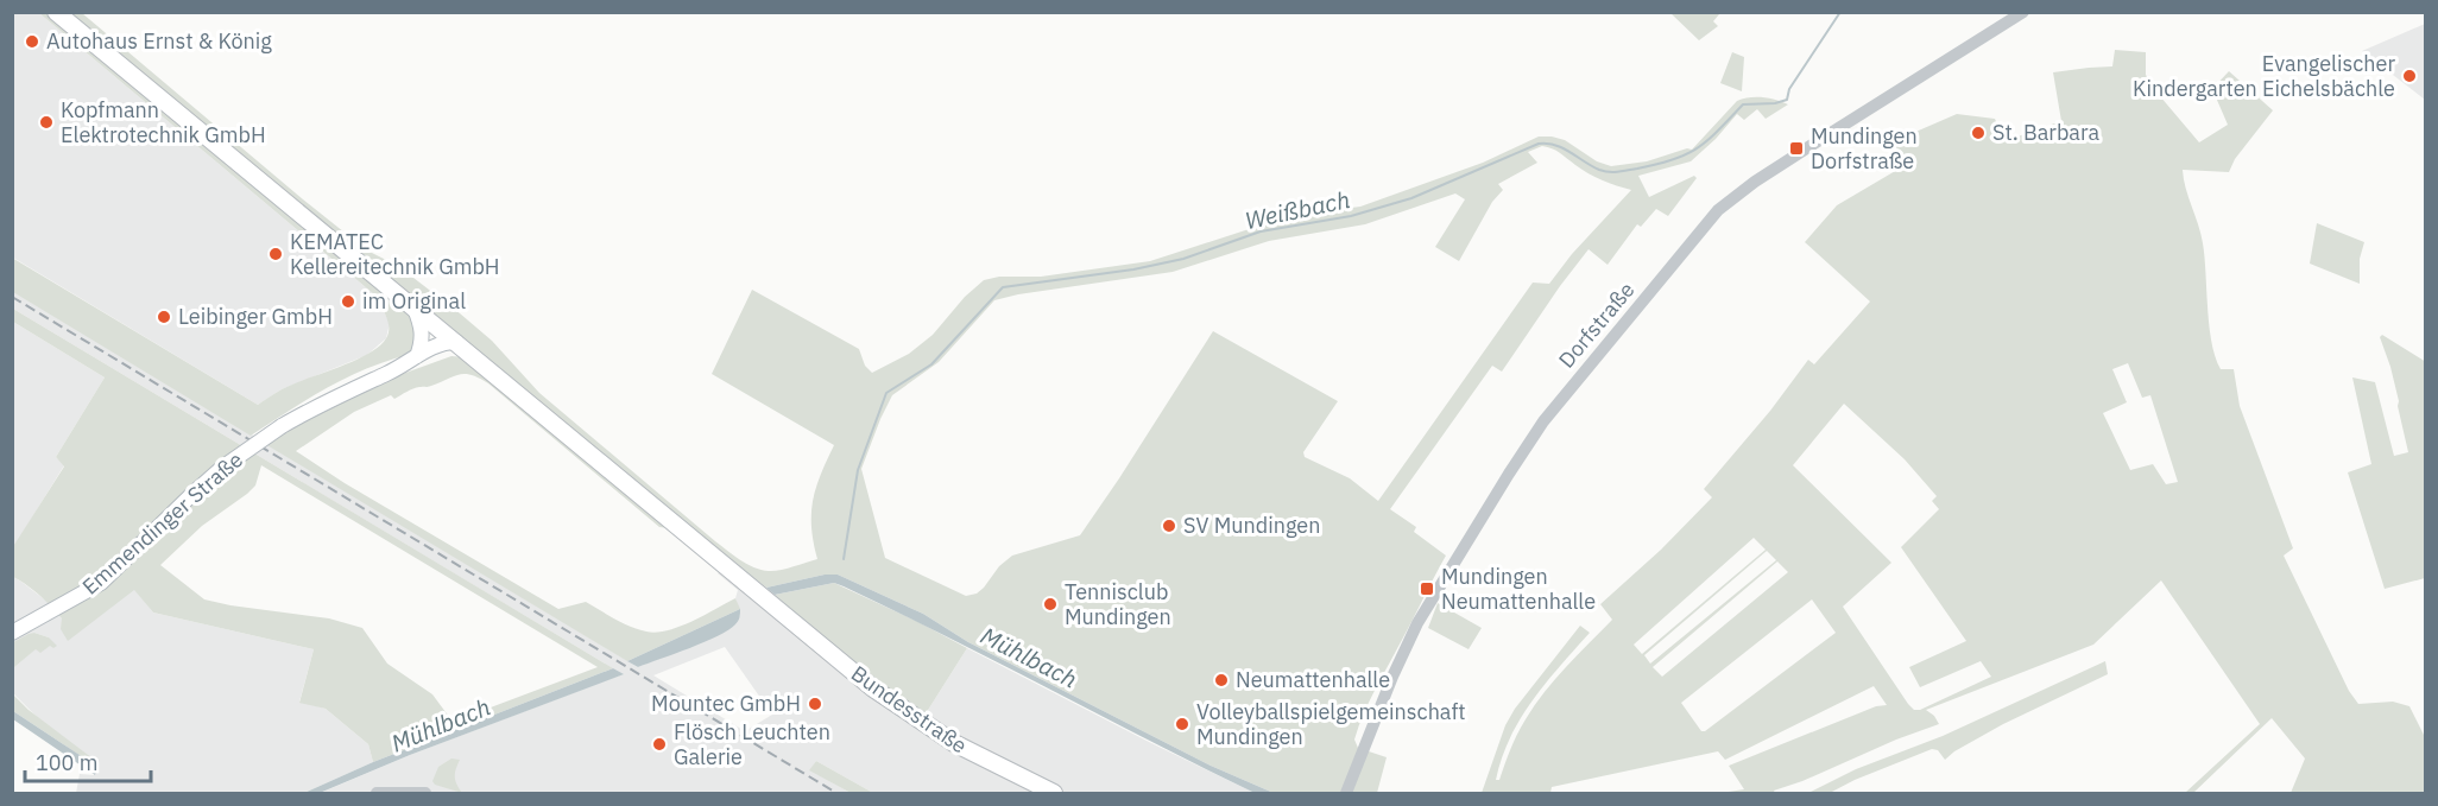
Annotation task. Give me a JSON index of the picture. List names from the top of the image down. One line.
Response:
{"streets":{"main road":["Emmendinger Straße","Bundesstraße"],"street":["Dorfstraße"]},"water":["Weißbach","Mühlbach"],"places":{"other":["Autohaus Ernst & König","Evangelischer Kindergarten Eichelsbächle","Kopfmann Elektrotechnik GmbH","St. Barbara","KEMATEC Kellereitechnik GmbH","im Original","Leibinger GmbH","SV Mundingen","Tennisclub Mundingen","Neumattenhalle","Mountec GmbH","Volleyballspielgemeinschaft Mundingen","Flösch Leuchten Galerie"],"transit":["Mundingen Dorfstraße","Mundingen Neumattenhalle"]},"scale_bar":"100 m"}
